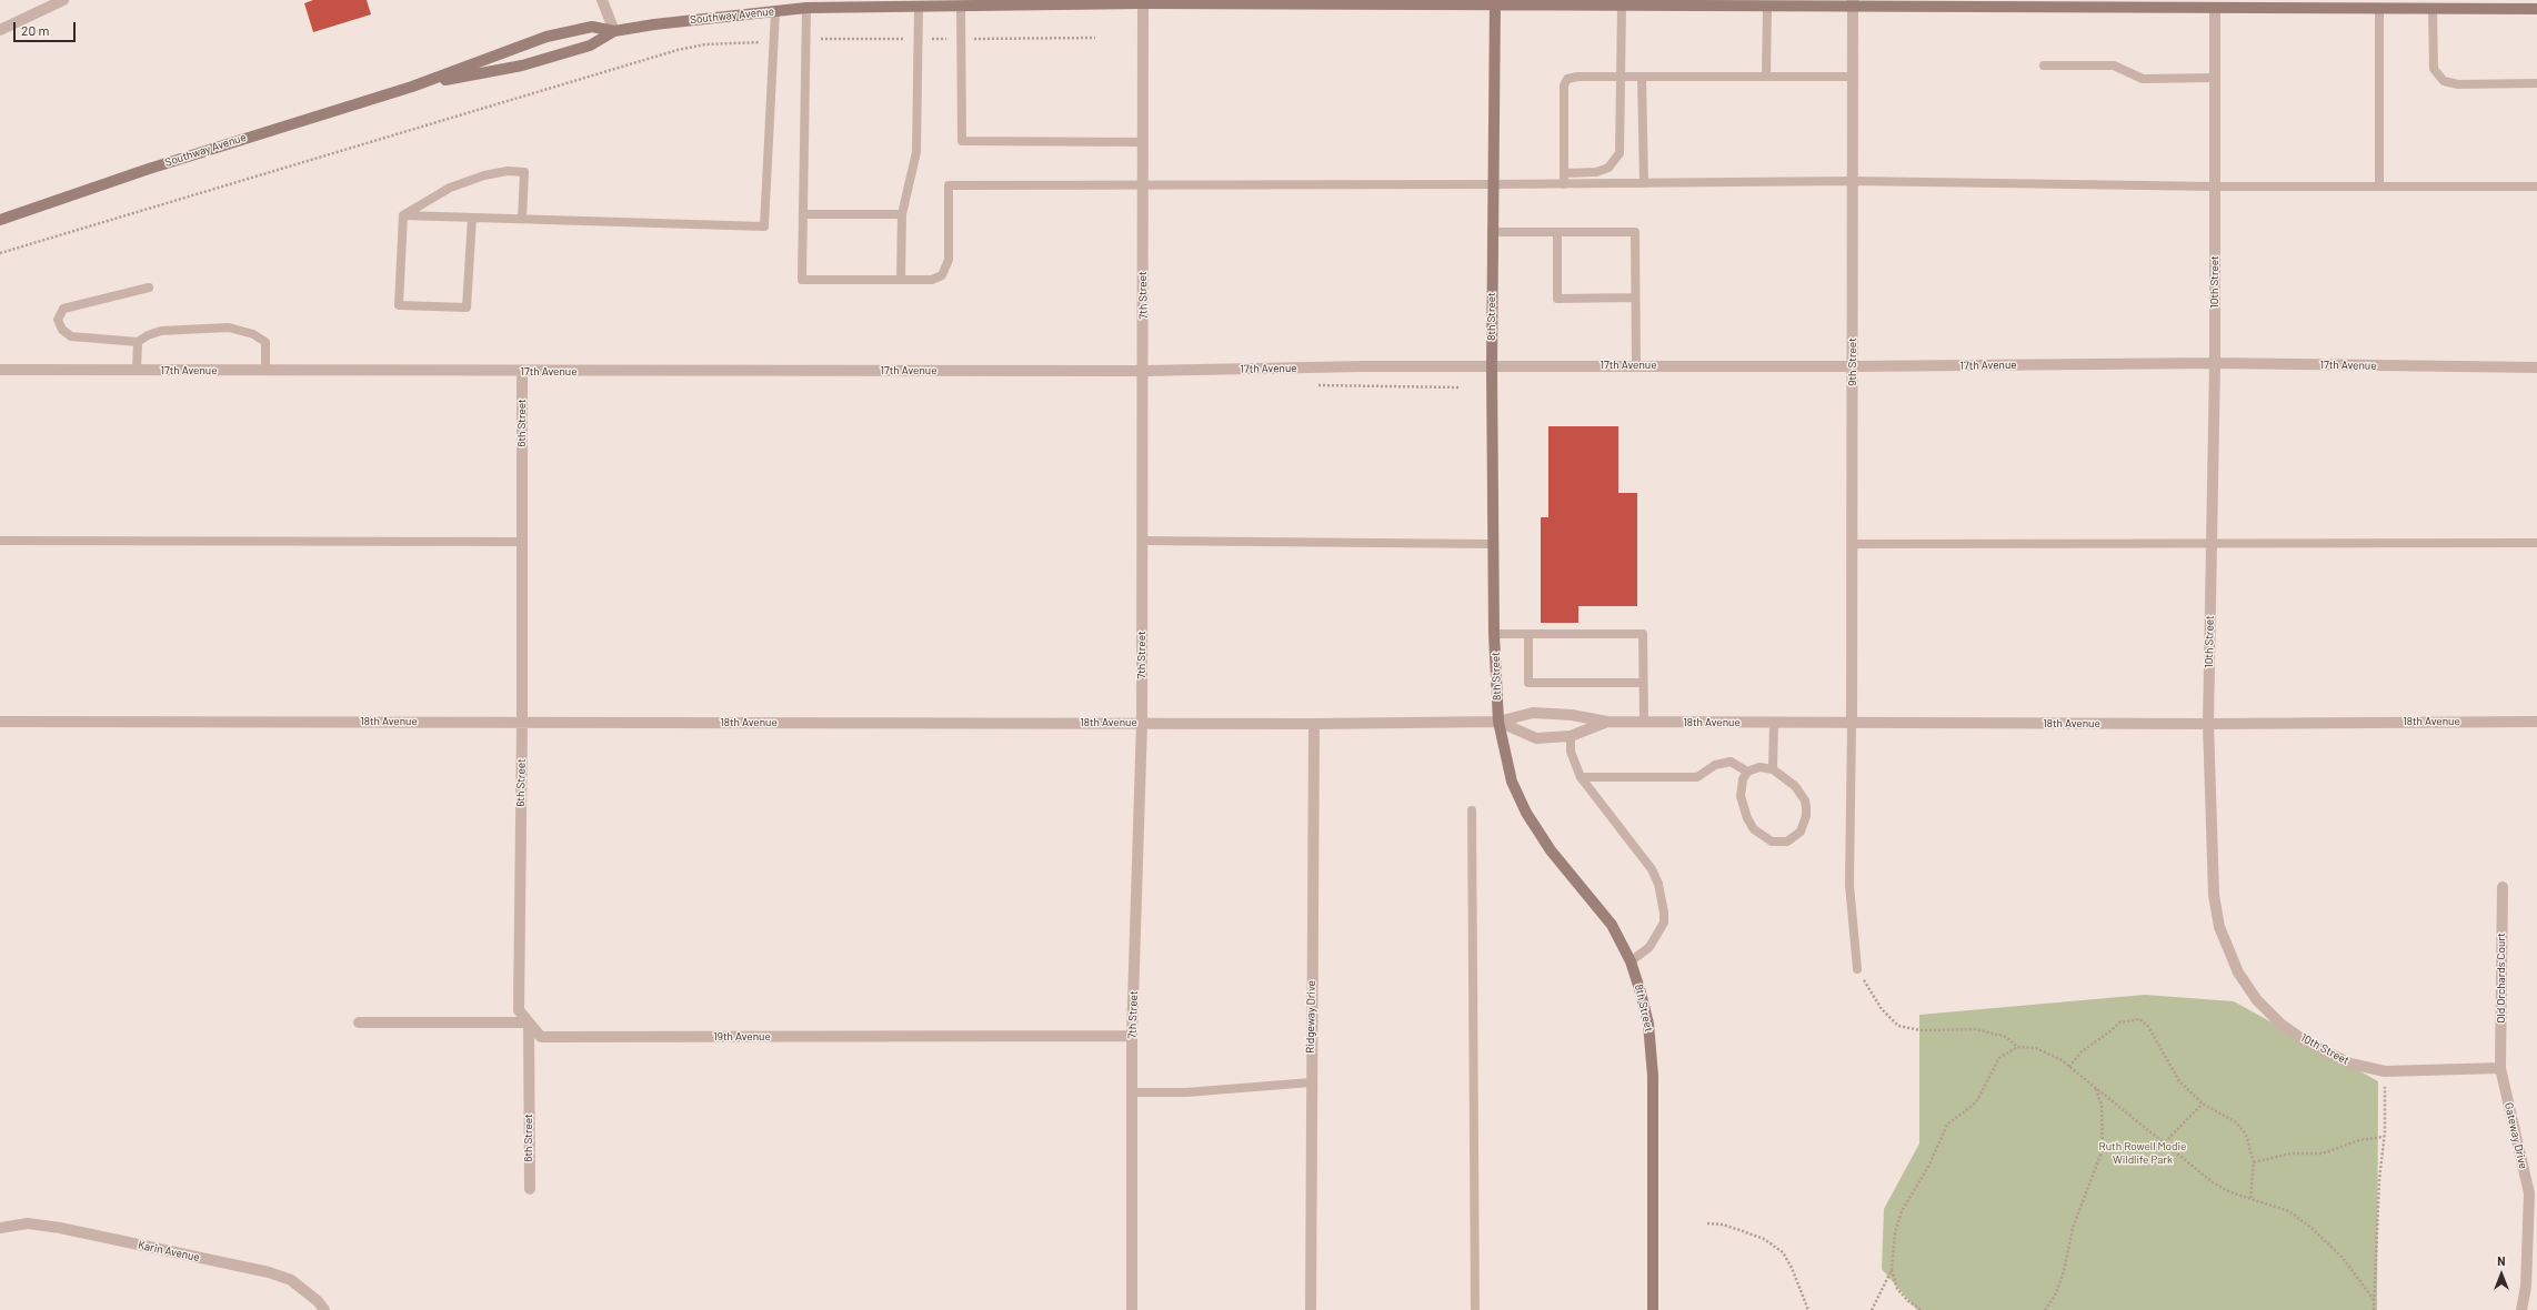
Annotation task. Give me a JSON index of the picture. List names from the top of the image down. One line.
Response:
{"streets":{"main road":["Southway Avenue","8th Street"],"street":["10th Street","7th Street","9th Street","17th Avenue","6th Street","18th Avenue","Old Orchards Court","Ridgeway Drive","19th Avenue","Gateway Drive","Karin Avenue"]},"crossings":[["Southway Avenue","10th Street"],["Southway Avenue","7th Street"],["Southway Avenue","8th Street"],["Southway Avenue","9th Street"],["10th Street","17th Avenue"],["10th Street","18th Avenue"],["10th Street","Old Orchards Court"],["10th Street","Gateway Drive"],["7th Street","17th Avenue"],["7th Street","18th Avenue"],["7th Street","19th Avenue"],["8th Street","17th Avenue"],["8th Street","18th Avenue"],["9th Street","17th Avenue"],["9th Street","18th Avenue"],["17th Avenue","6th Street"],["6th Street","18th Avenue"],["6th Street","19th Avenue"],["18th Avenue","Ridgeway Drive"],["Old Orchards Court","Gateway Drive"]],"parks":["Ruth Rowell Modie Wildlife Park"],"scale_bar":"20 m","north":"top"}
